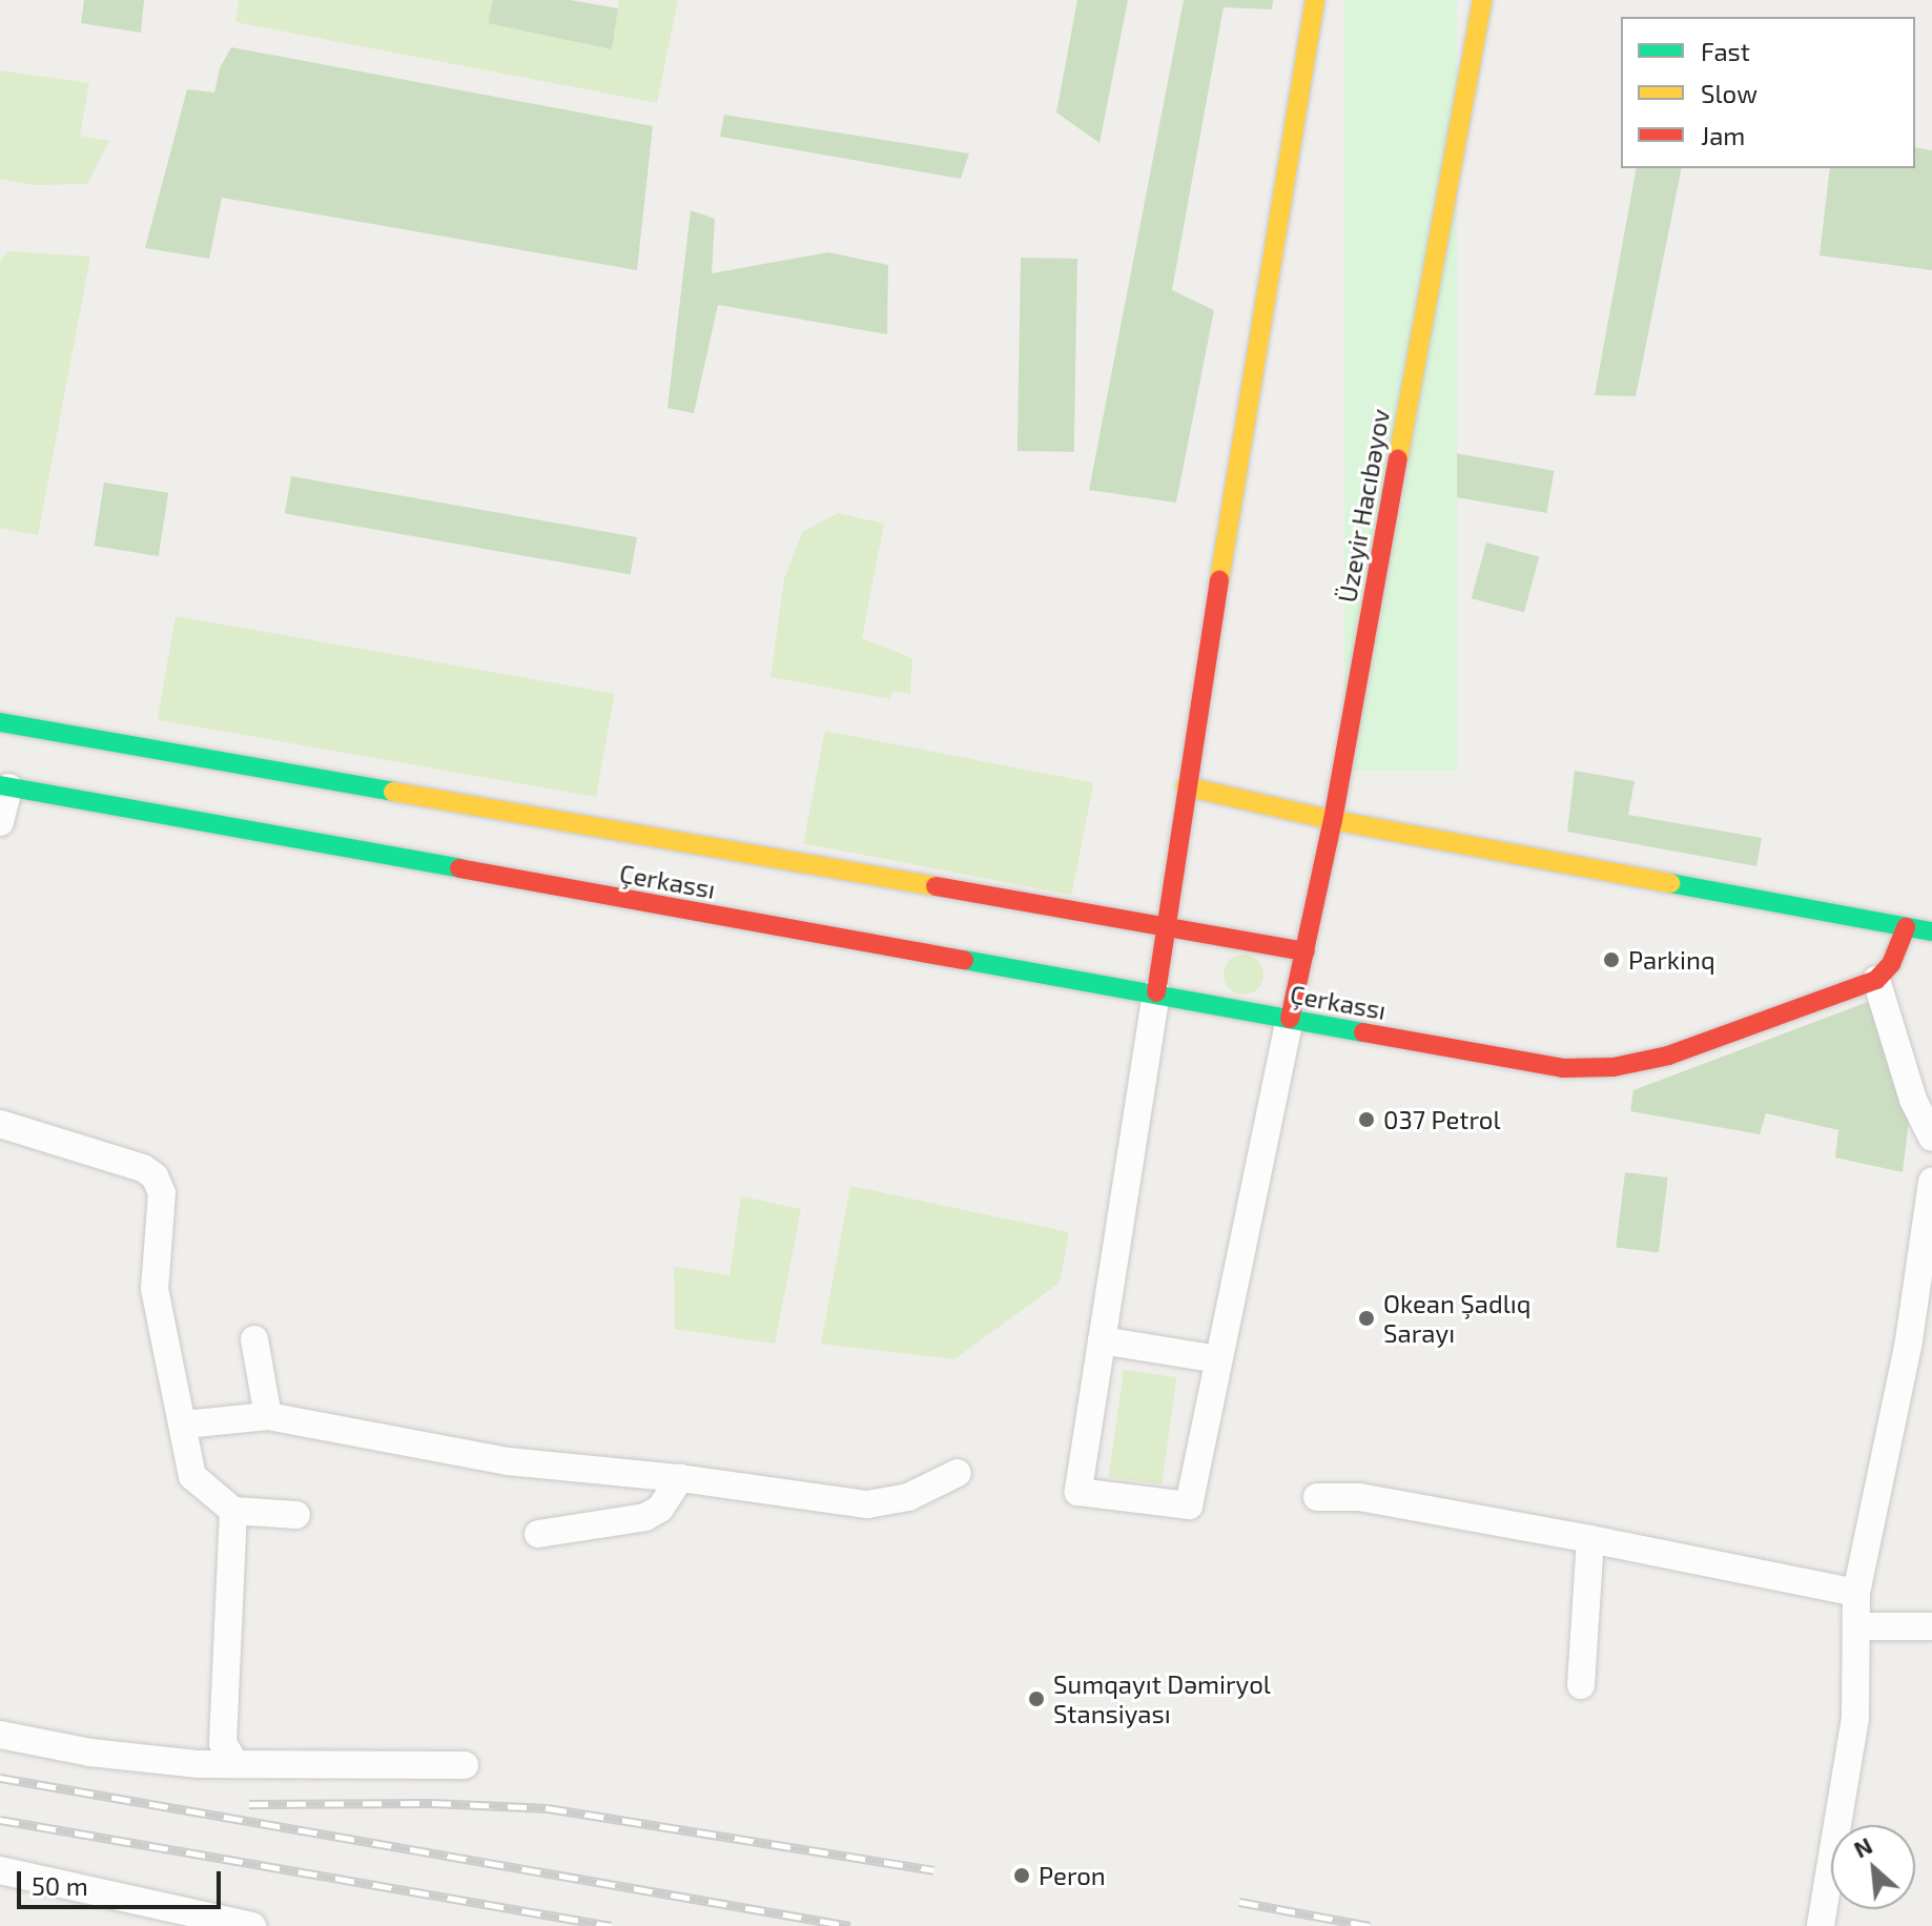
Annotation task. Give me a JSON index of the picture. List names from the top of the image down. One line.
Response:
{"streets":{"street":["Üzeyir Hacıbəyov","Çerkassı"]},"crossings":[["Üzeyir Hacıbəyov","Çerkassı"]],"places":["Parkinq","037 Petrol","Okean Şadlıq Sarayı","Sumqayıt Dəmiryol Stansiyası","Peron"],"legend":["Fast","Slow","Jam"],"scale_bar":"50 m","north":"top left"}
